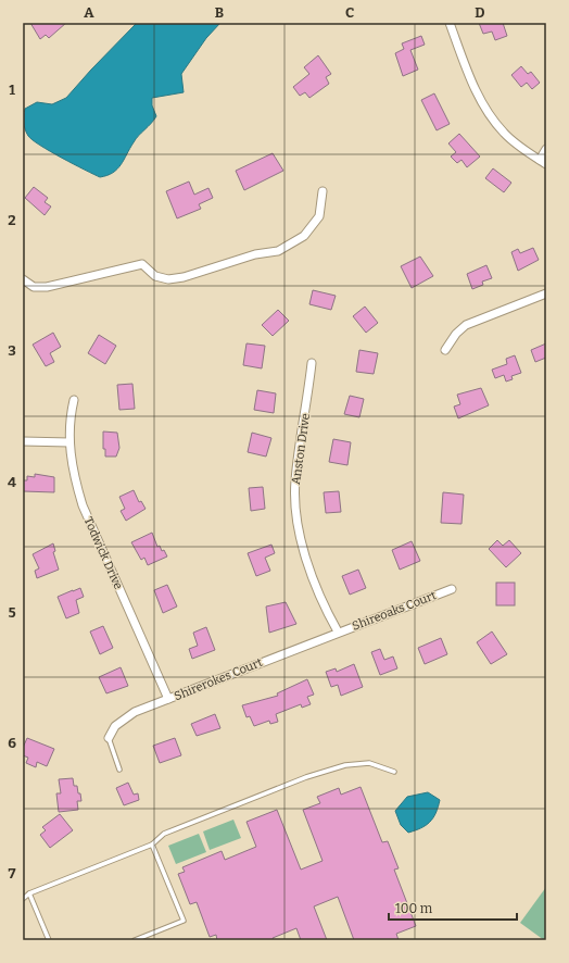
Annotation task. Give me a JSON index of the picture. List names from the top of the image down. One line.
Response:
{"streets":{"street":["Anston Drive","Todwick Drive","Shireoaks Court","Shirerokes Court"]},"crossings":[["Anston Drive","Shireoaks Court"],["Anston Drive","Shirerokes Court"],["Todwick Drive","Shirerokes Court"],["Shireoaks Court","Shirerokes Court"]],"scale_bar":"100 m","grid":{"columns":["A","B","C","D"],"rows":["1","2","3","4","5","6","7"]}}
